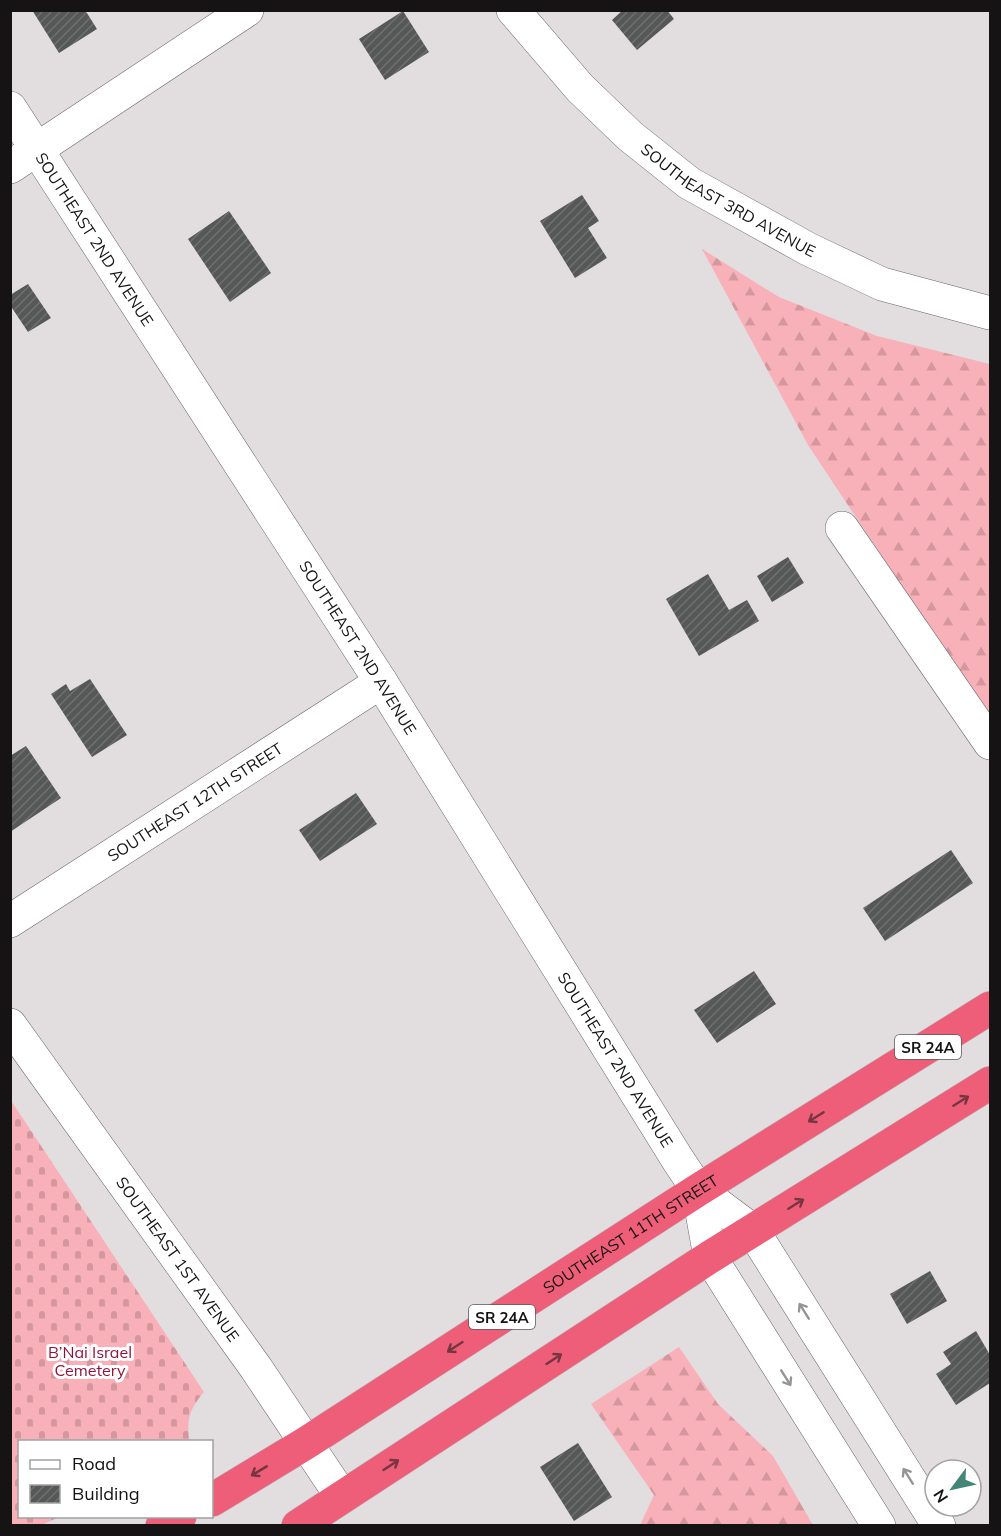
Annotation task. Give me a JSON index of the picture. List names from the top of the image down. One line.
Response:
{"streets":{"highway":["SR 24A","SOUTHEAST 11TH STREET"],"street":["SOUTHEAST 3RD AVENUE","SOUTHEAST 2ND AVENUE","SOUTHEAST 12TH STREET","SOUTHEAST 1ST AVENUE"]},"crossings":[["SOUTHEAST 2ND AVENUE","SOUTHEAST 12TH STREET"],["SOUTHEAST 2ND AVENUE","SOUTHEAST 11TH STREET"],["SOUTHEAST 11TH STREET","SOUTHEAST 1ST AVENUE"]],"parks":["B’Nai Israel Cemetery"],"legend":["Road","Building"],"north":"bottom left"}
